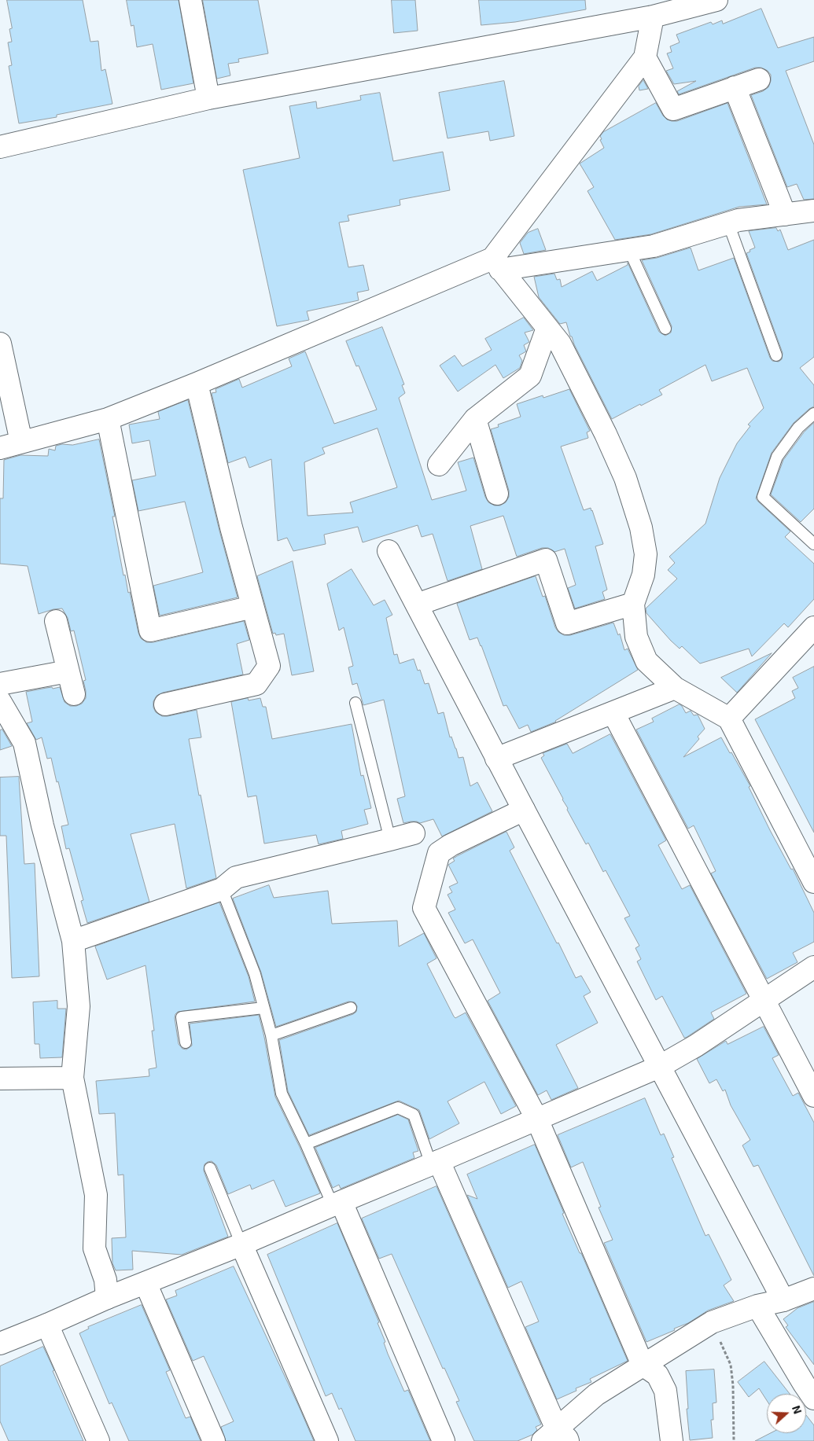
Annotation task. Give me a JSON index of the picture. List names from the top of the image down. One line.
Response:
{"north":"right"}
